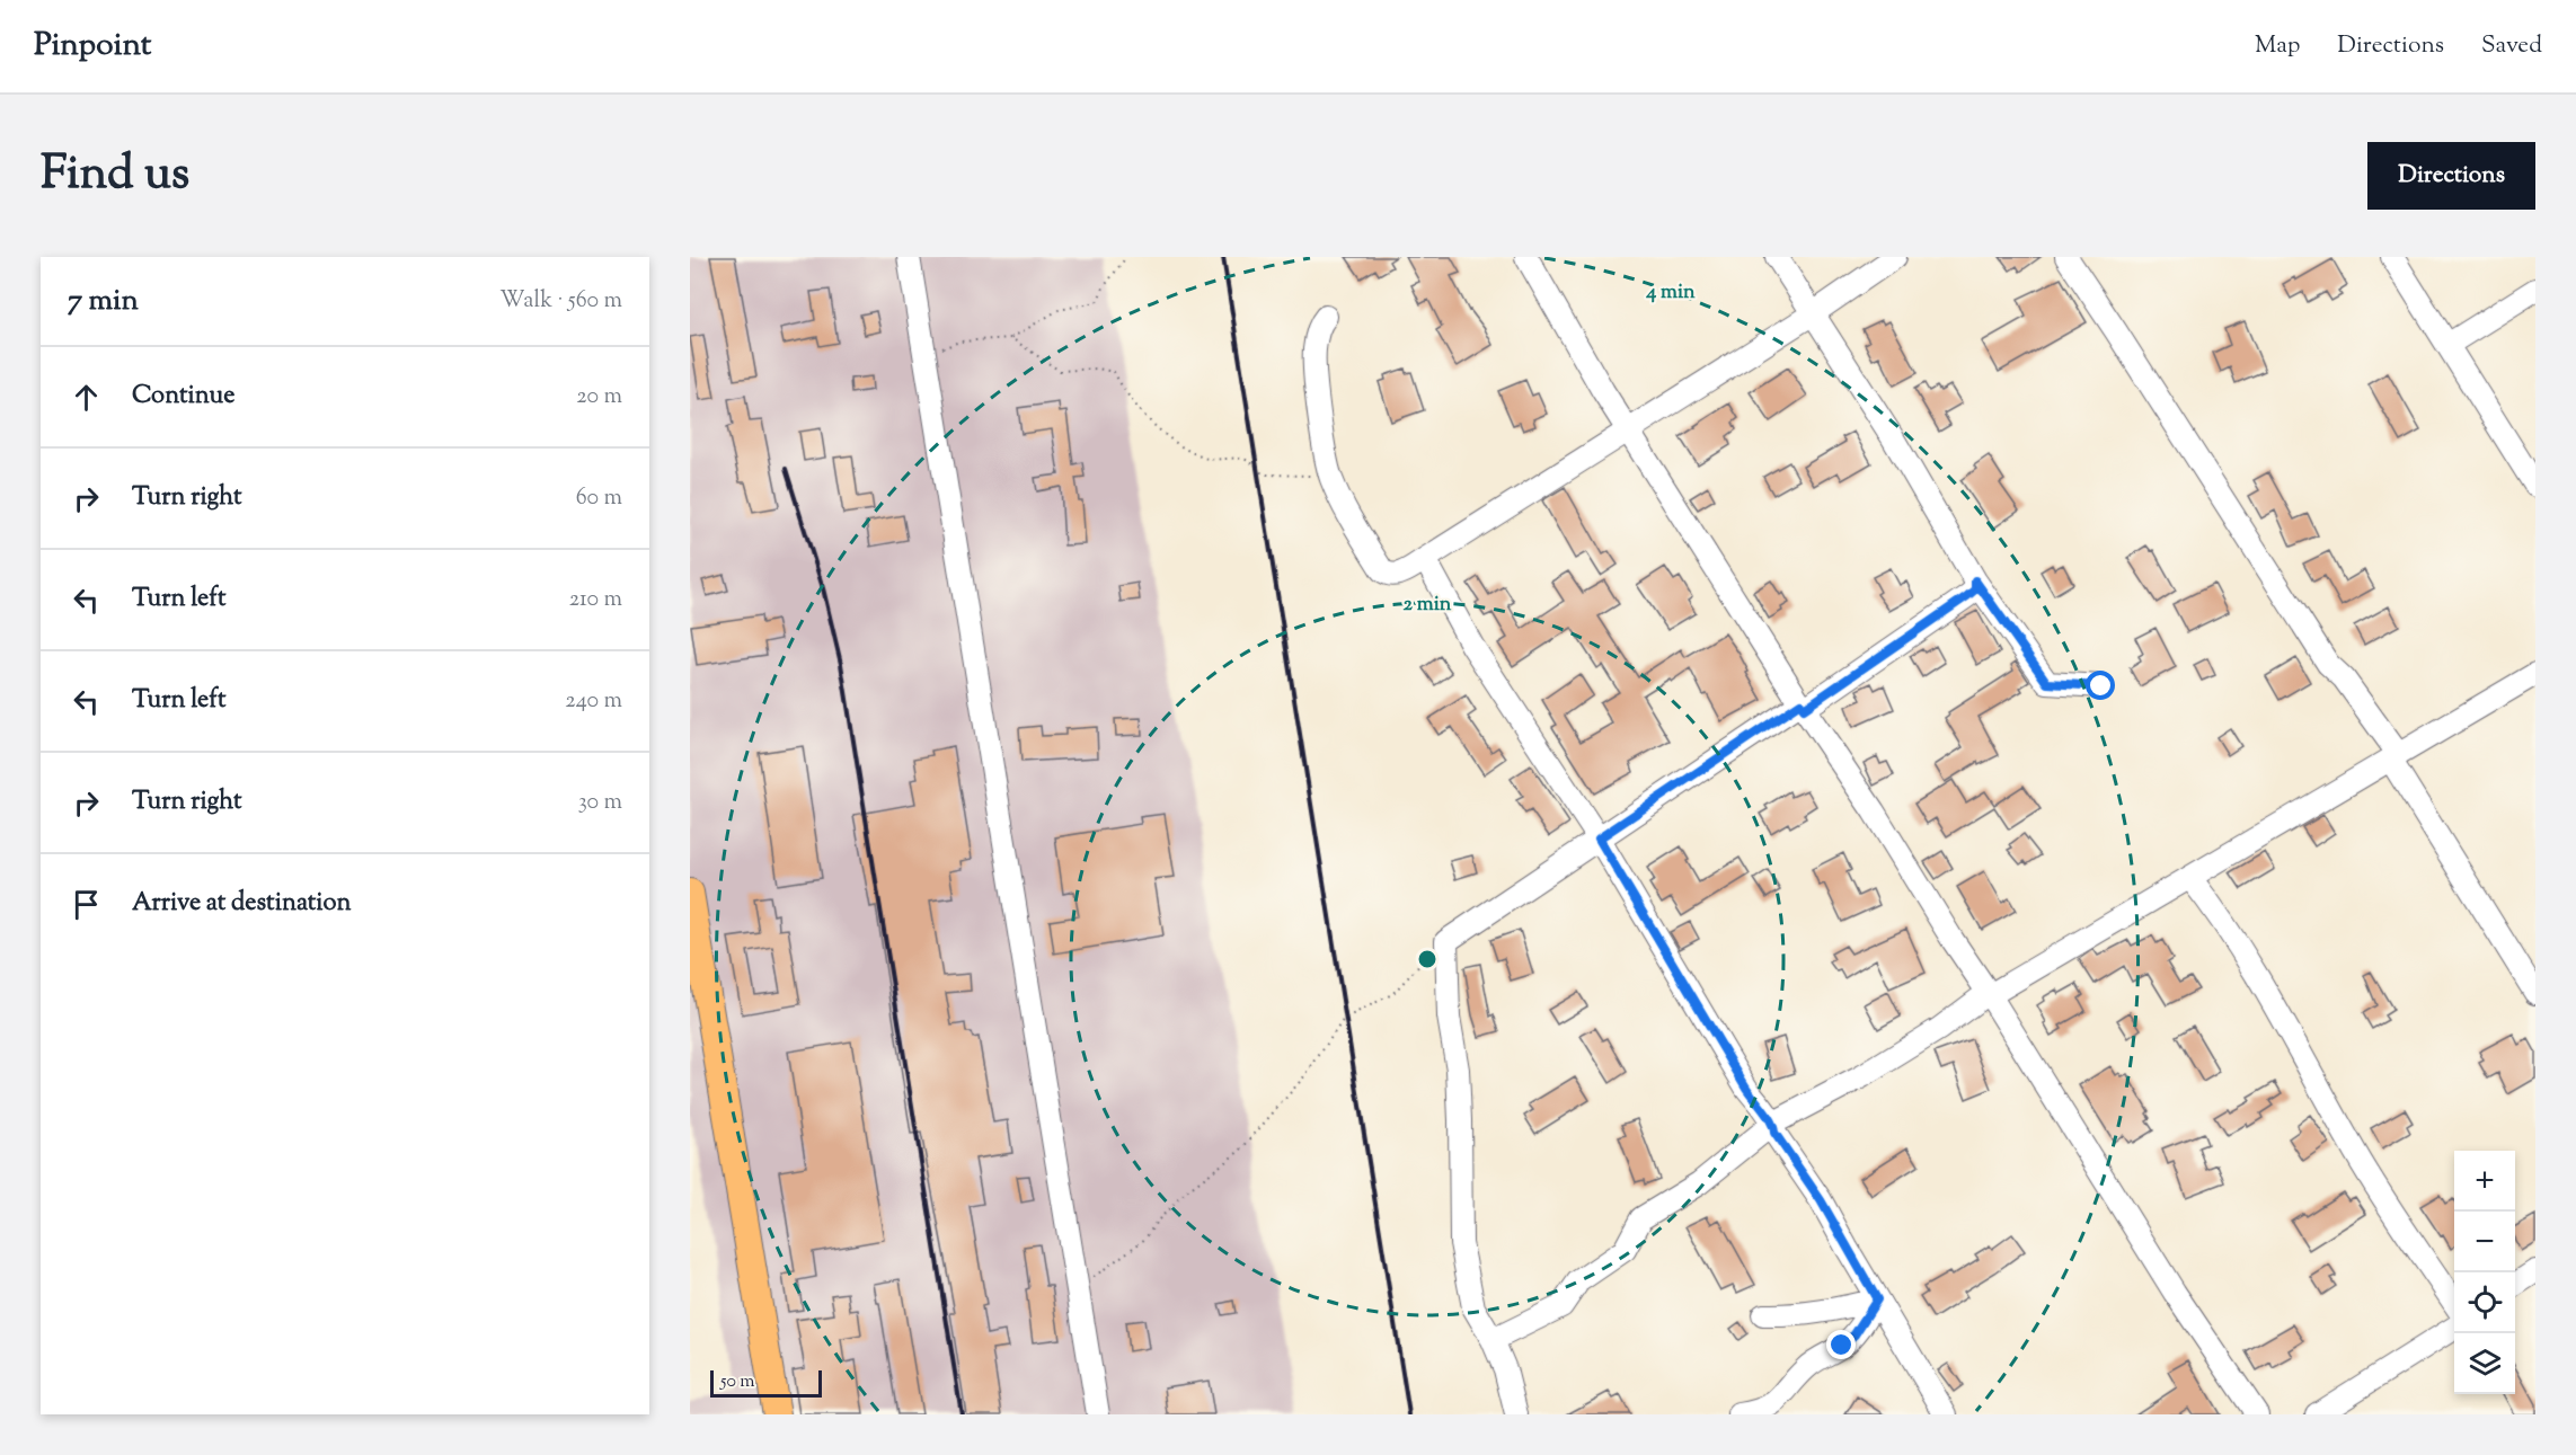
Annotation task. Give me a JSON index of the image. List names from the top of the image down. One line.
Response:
{"scale_bar":"50 m","page":{"header":"Pinpoint","nav":["Map","Directions","Saved"],"title":"Find us","buttons":"Directions","heading":["7 min","Walk · 560 m"],"list":[["Continue","20 m"],["Turn right","60 m"],["Turn left","210 m"],["Turn left","240 m"],["Turn right","30 m"],"Arrive at destination"],"map_buttons":["+","−"],"scale":"50 m"},"rings":["4 min","2 min"]}
